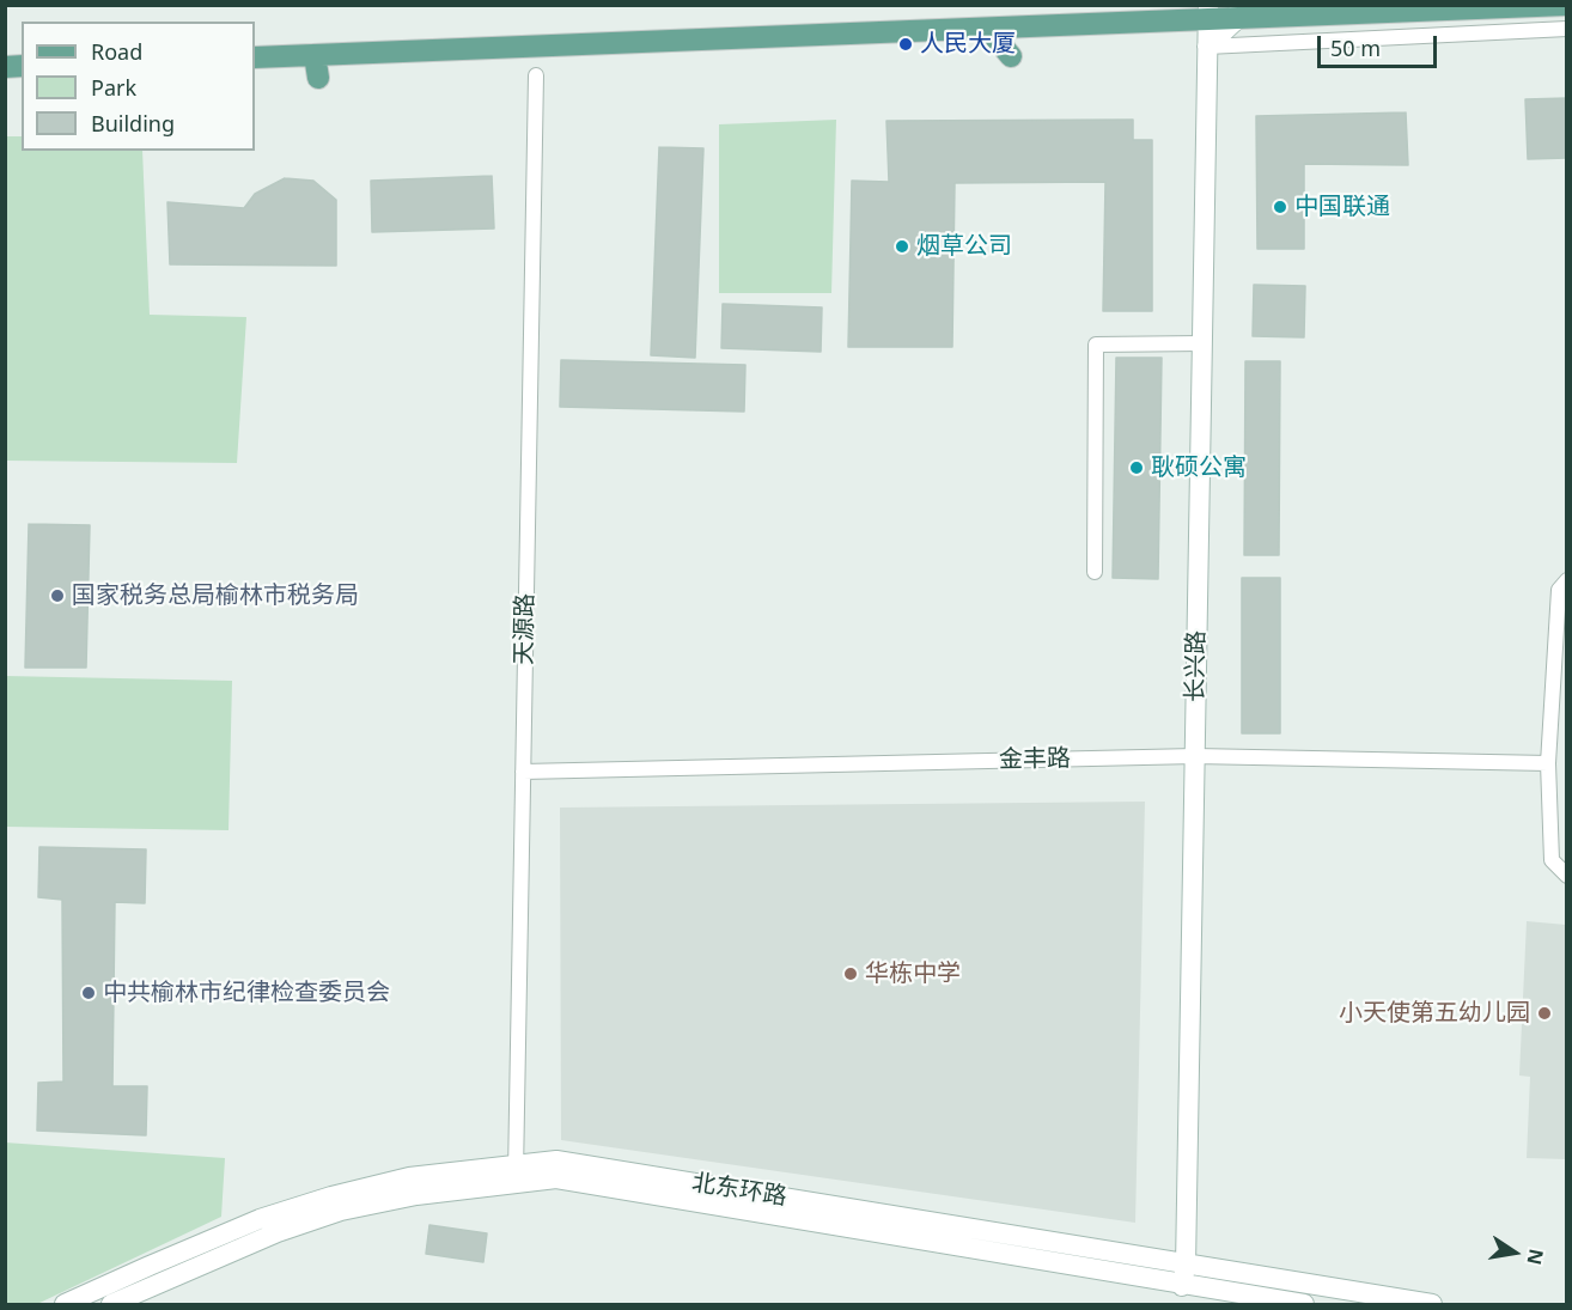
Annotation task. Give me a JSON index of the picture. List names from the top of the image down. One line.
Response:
{"streets":{"main road":["长兴路","北东环路"],"street":["天源路","金丰路"]},"crossings":[["天源路","金丰路"],["天源路","北东环路"],["长兴路","金丰路"],["长兴路","北东环路"]],"places":["人民大厦","中国联通","烟草公司","耿硕公寓","国家税务总局榆林市税务局","华栋中学","中共榆林市纪律检查委员会","小天使第五幼儿园"],"legend":["Road","Park","Building"],"scale_bar":"50 m","north":"right"}
